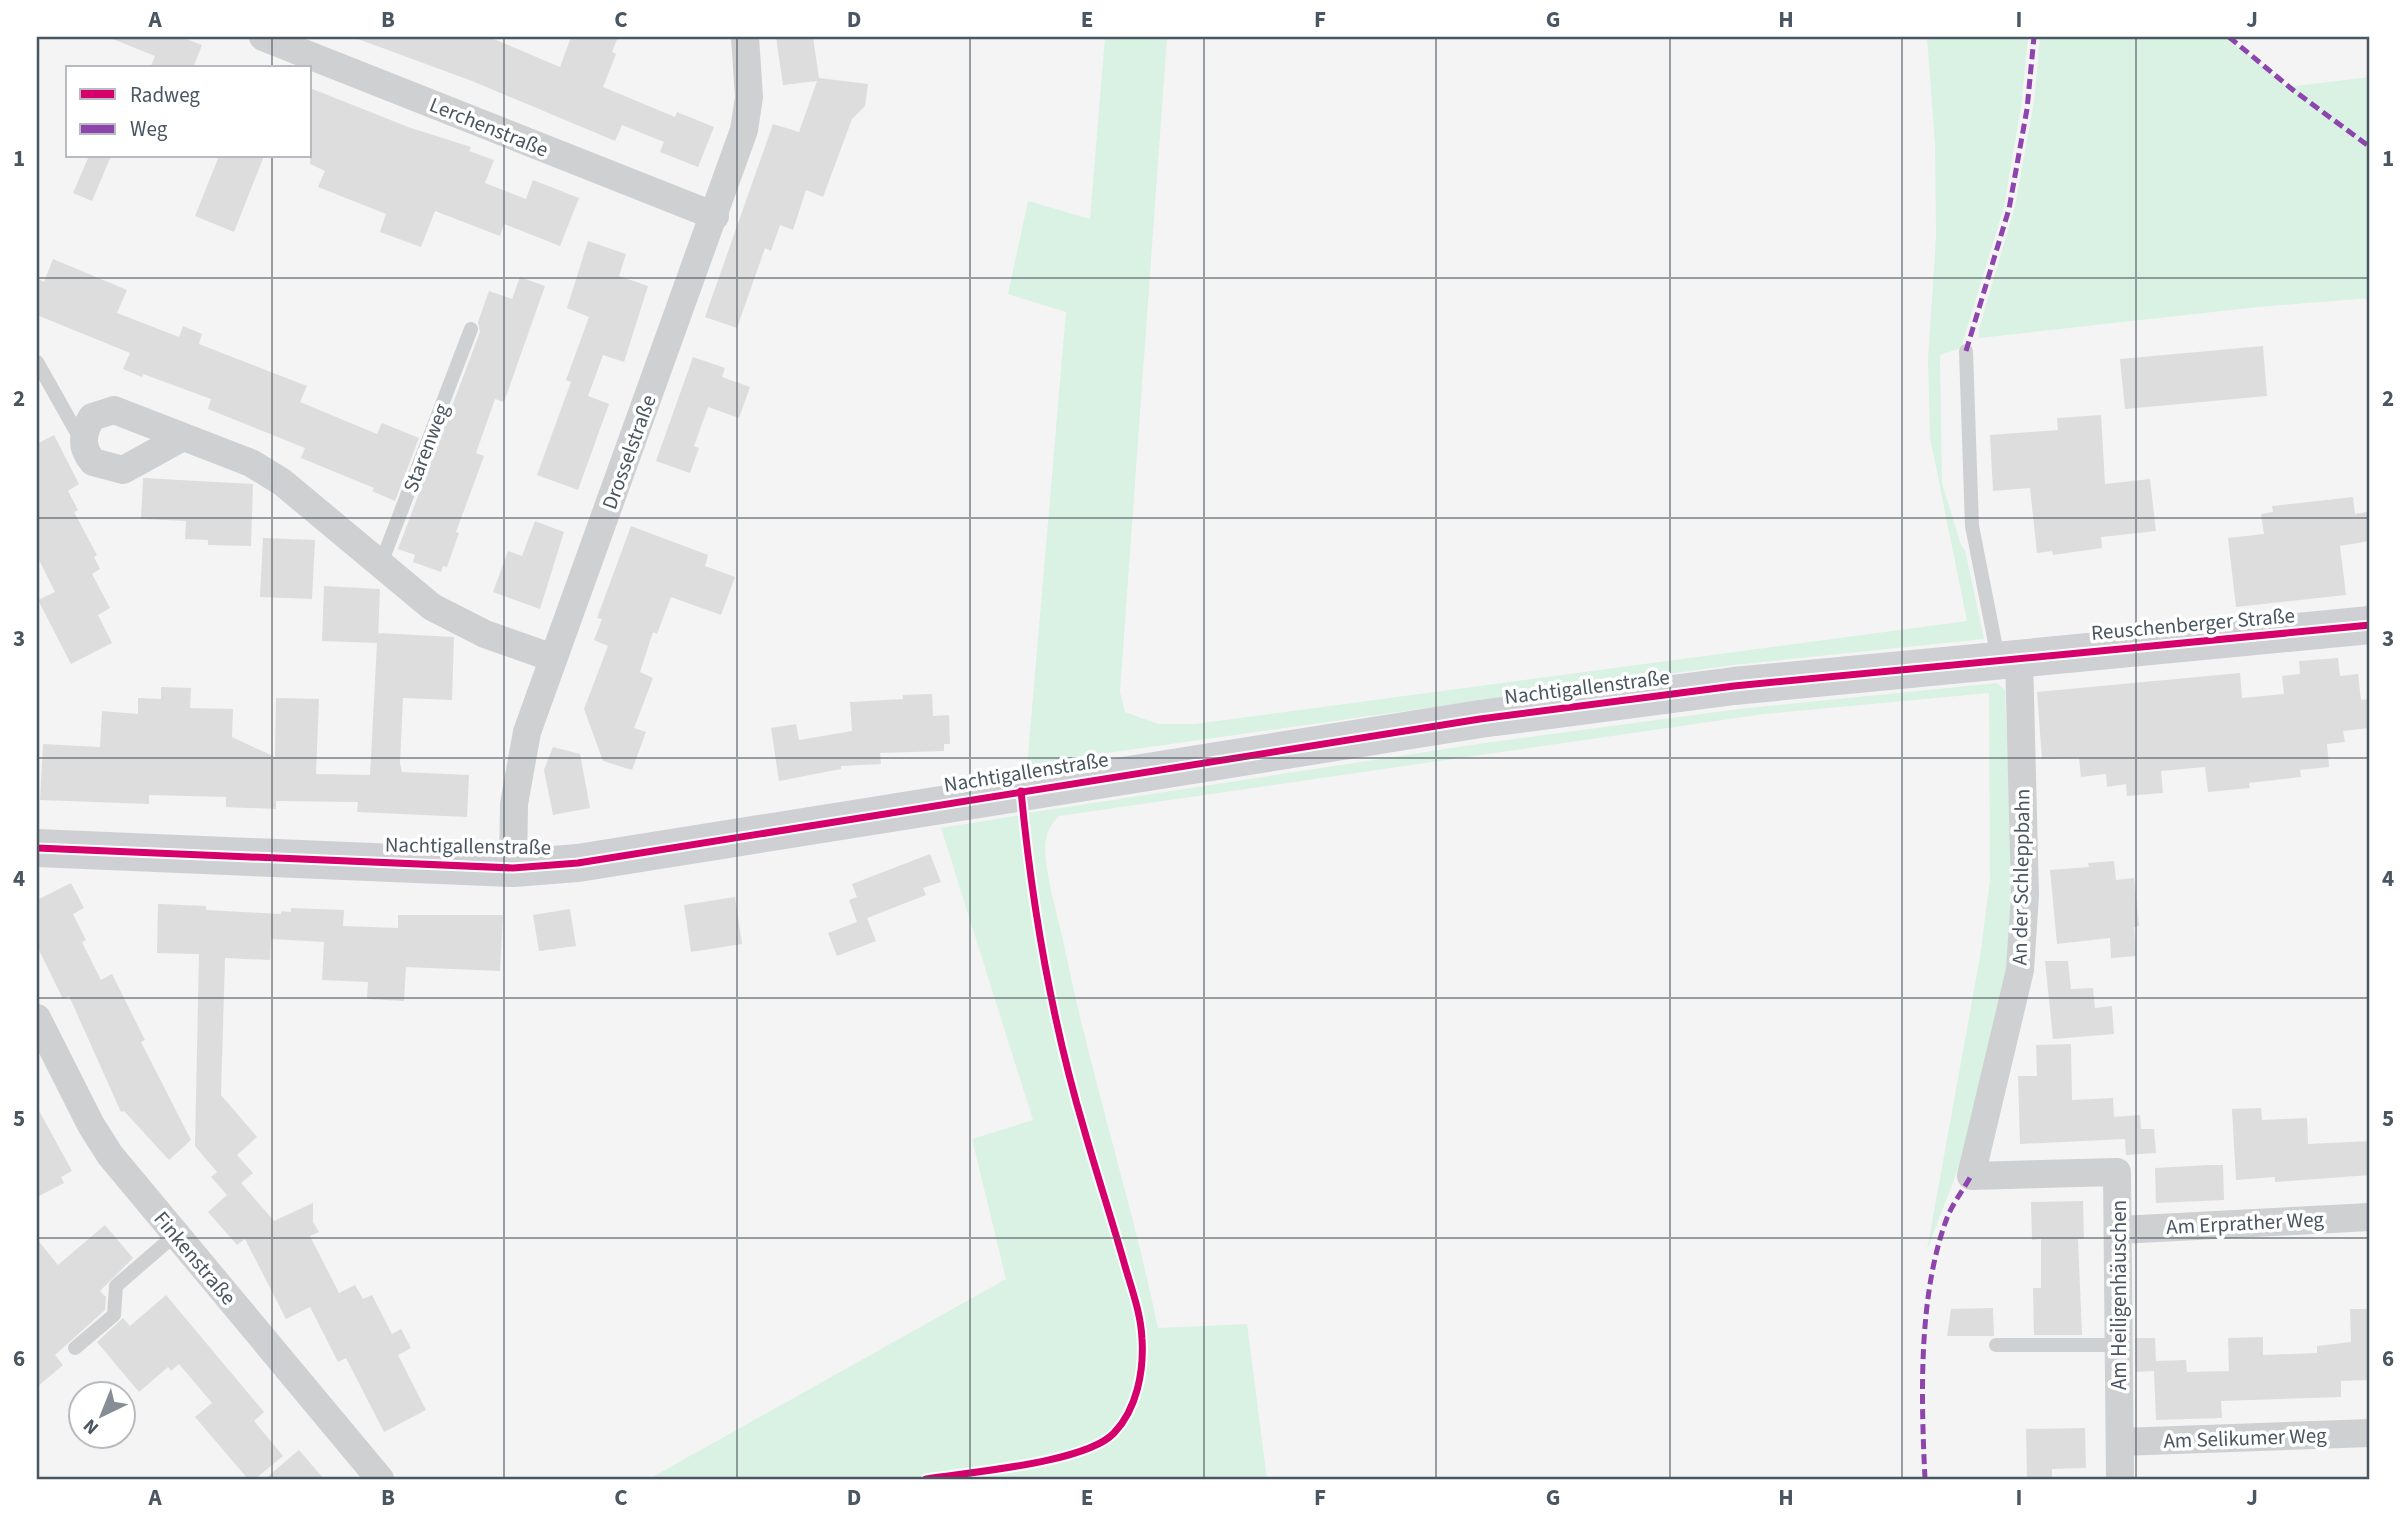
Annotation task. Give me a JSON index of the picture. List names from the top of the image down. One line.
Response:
{"streets":{"main road":["Reuschenberger Straße","Nachtigallenstraße"],"street":["Lerchenstraße","Drosselstraße","An der Schleppbahn","Am Erprather Weg","Finkenstraße","Am Heiligenhäuschen","Am Selikumer Weg"],"lane":["Starenweg"]},"crossings":[["Lerchenstraße","Drosselstraße"],["Drosselstraße","Nachtigallenstraße"],["Reuschenberger Straße","Nachtigallenstraße"],["Reuschenberger Straße","An der Schleppbahn"],["Nachtigallenstraße","An der Schleppbahn"],["An der Schleppbahn","Am Heiligenhäuschen"],["Am Erprather Weg","Am Heiligenhäuschen"],["Am Heiligenhäuschen","Am Selikumer Weg"]],"legend":["Radweg","Weg"],"north":"bottom left","grid":{"columns":["A","B","C","D","E","F","G","H","I","J"],"rows":["1","2","3","4","5","6"]}}
